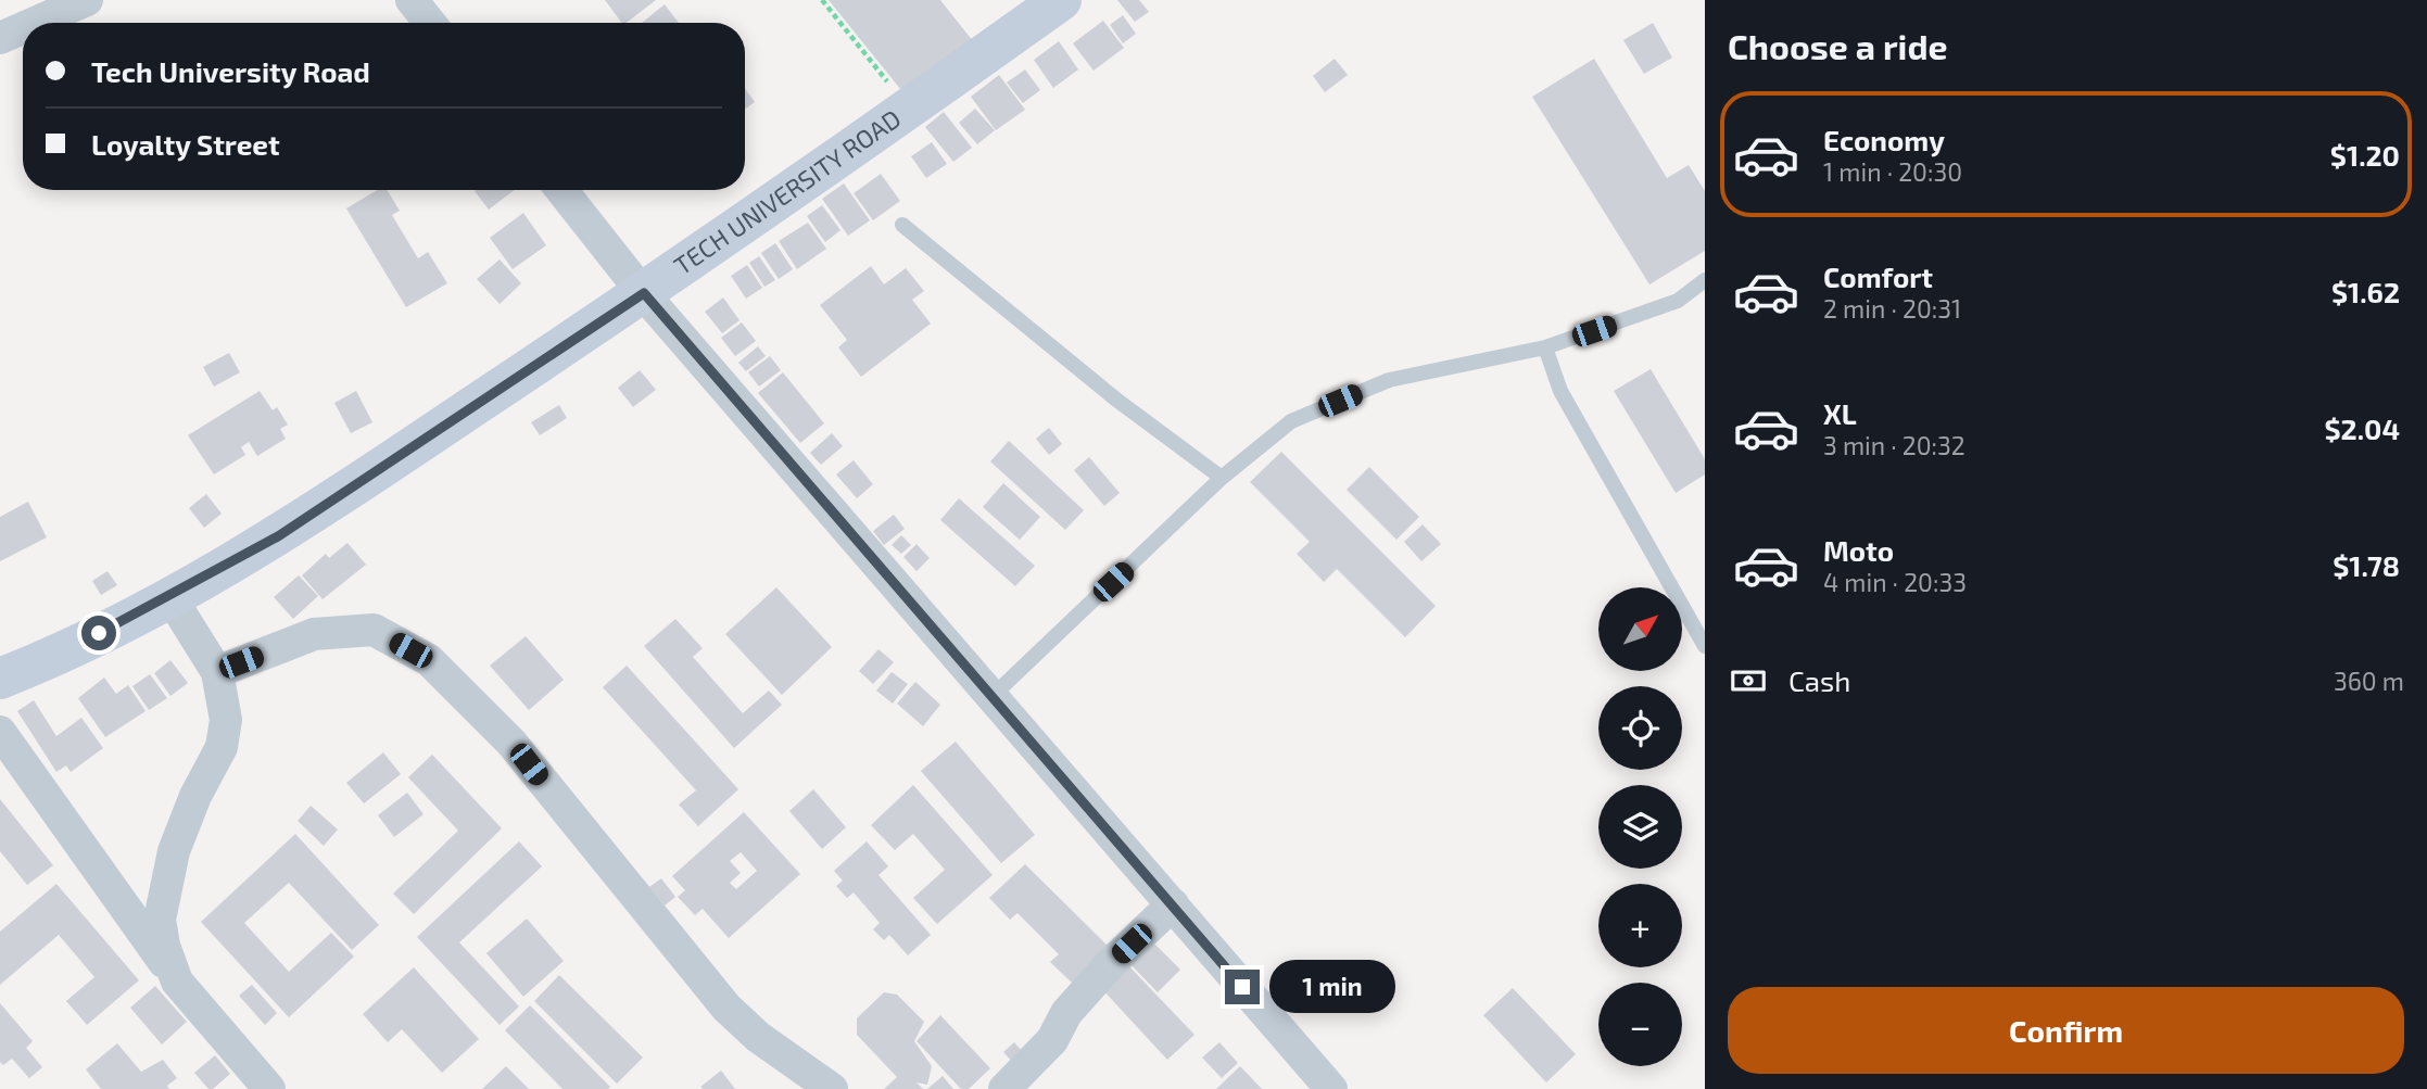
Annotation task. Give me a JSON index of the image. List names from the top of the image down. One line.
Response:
{"streets":{"street":["TECH UNIVERSITY ROAD"]},"north":"top right","page":{"heading":"Choose a ride","banner":["Tech University Road","Loyalty Street"],"list":[{"name":"Economy","note":"1 min · 20:30","value":"$1.20"},{"name":"Comfort","note":"2 min · 20:31","value":"$1.62"},{"name":"XL","note":"3 min · 20:32","value":"$2.04"},{"name":"Moto","note":"4 min · 20:33","value":"$1.78"}],"map_buttons":["+","−"],"pay":["Cash","360 m"],"bubble":"1 min","buttons":"Confirm"}}
